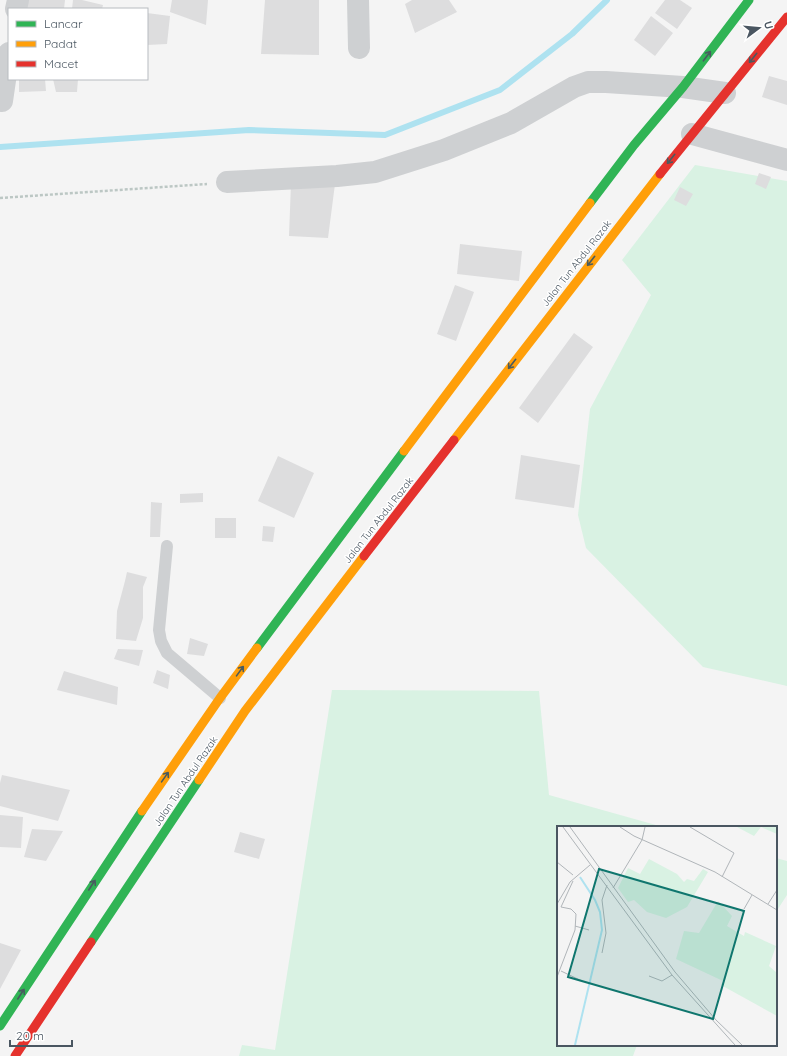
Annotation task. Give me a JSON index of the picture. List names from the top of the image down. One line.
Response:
{"streets":{"main road":["Jalan Tun Abdul Razak"]},"legend":["Lancar","Padat","Macet"],"scale_bar":"20 m","north":"right"}
